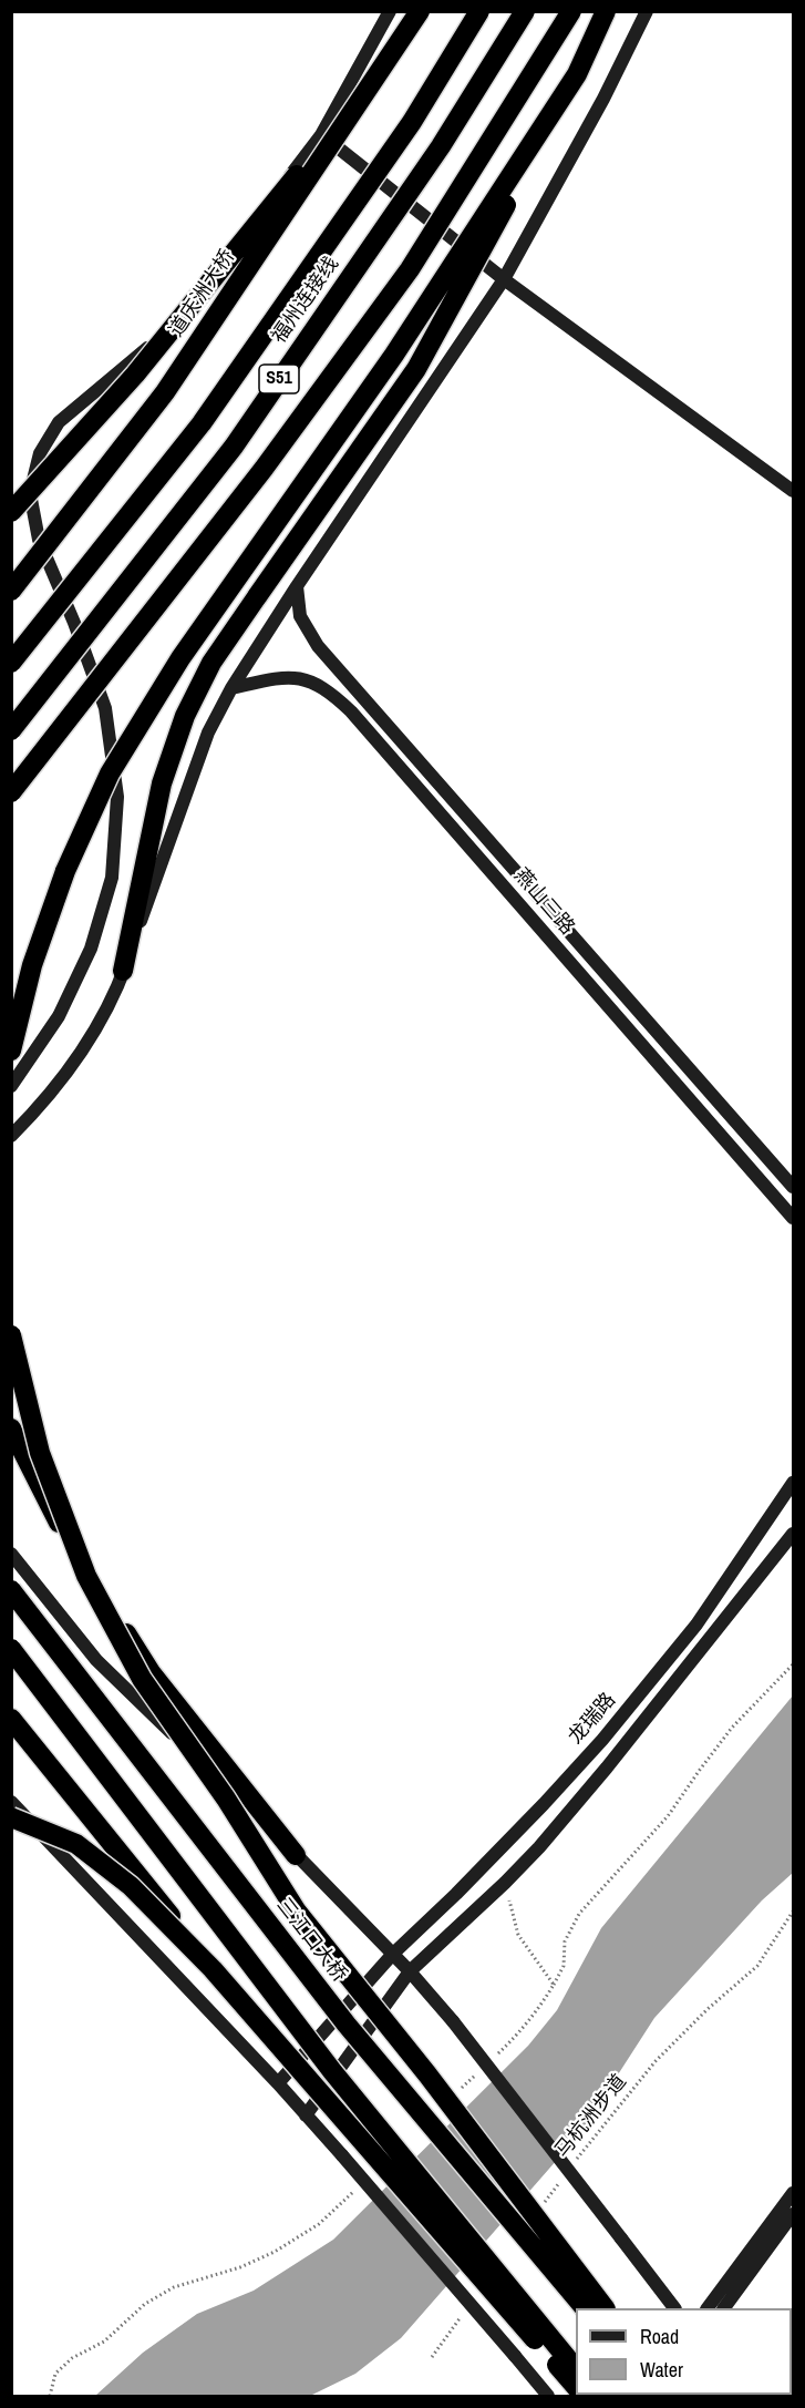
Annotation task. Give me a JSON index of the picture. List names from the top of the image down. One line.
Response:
{"streets":{"highway":["道庆洲大桥","福州连接线","S51","三江口大桥"],"main road":["燕山三路","龙瑞路"],"path":["马杭洲步道"]},"legend":["Road","Water"]}
